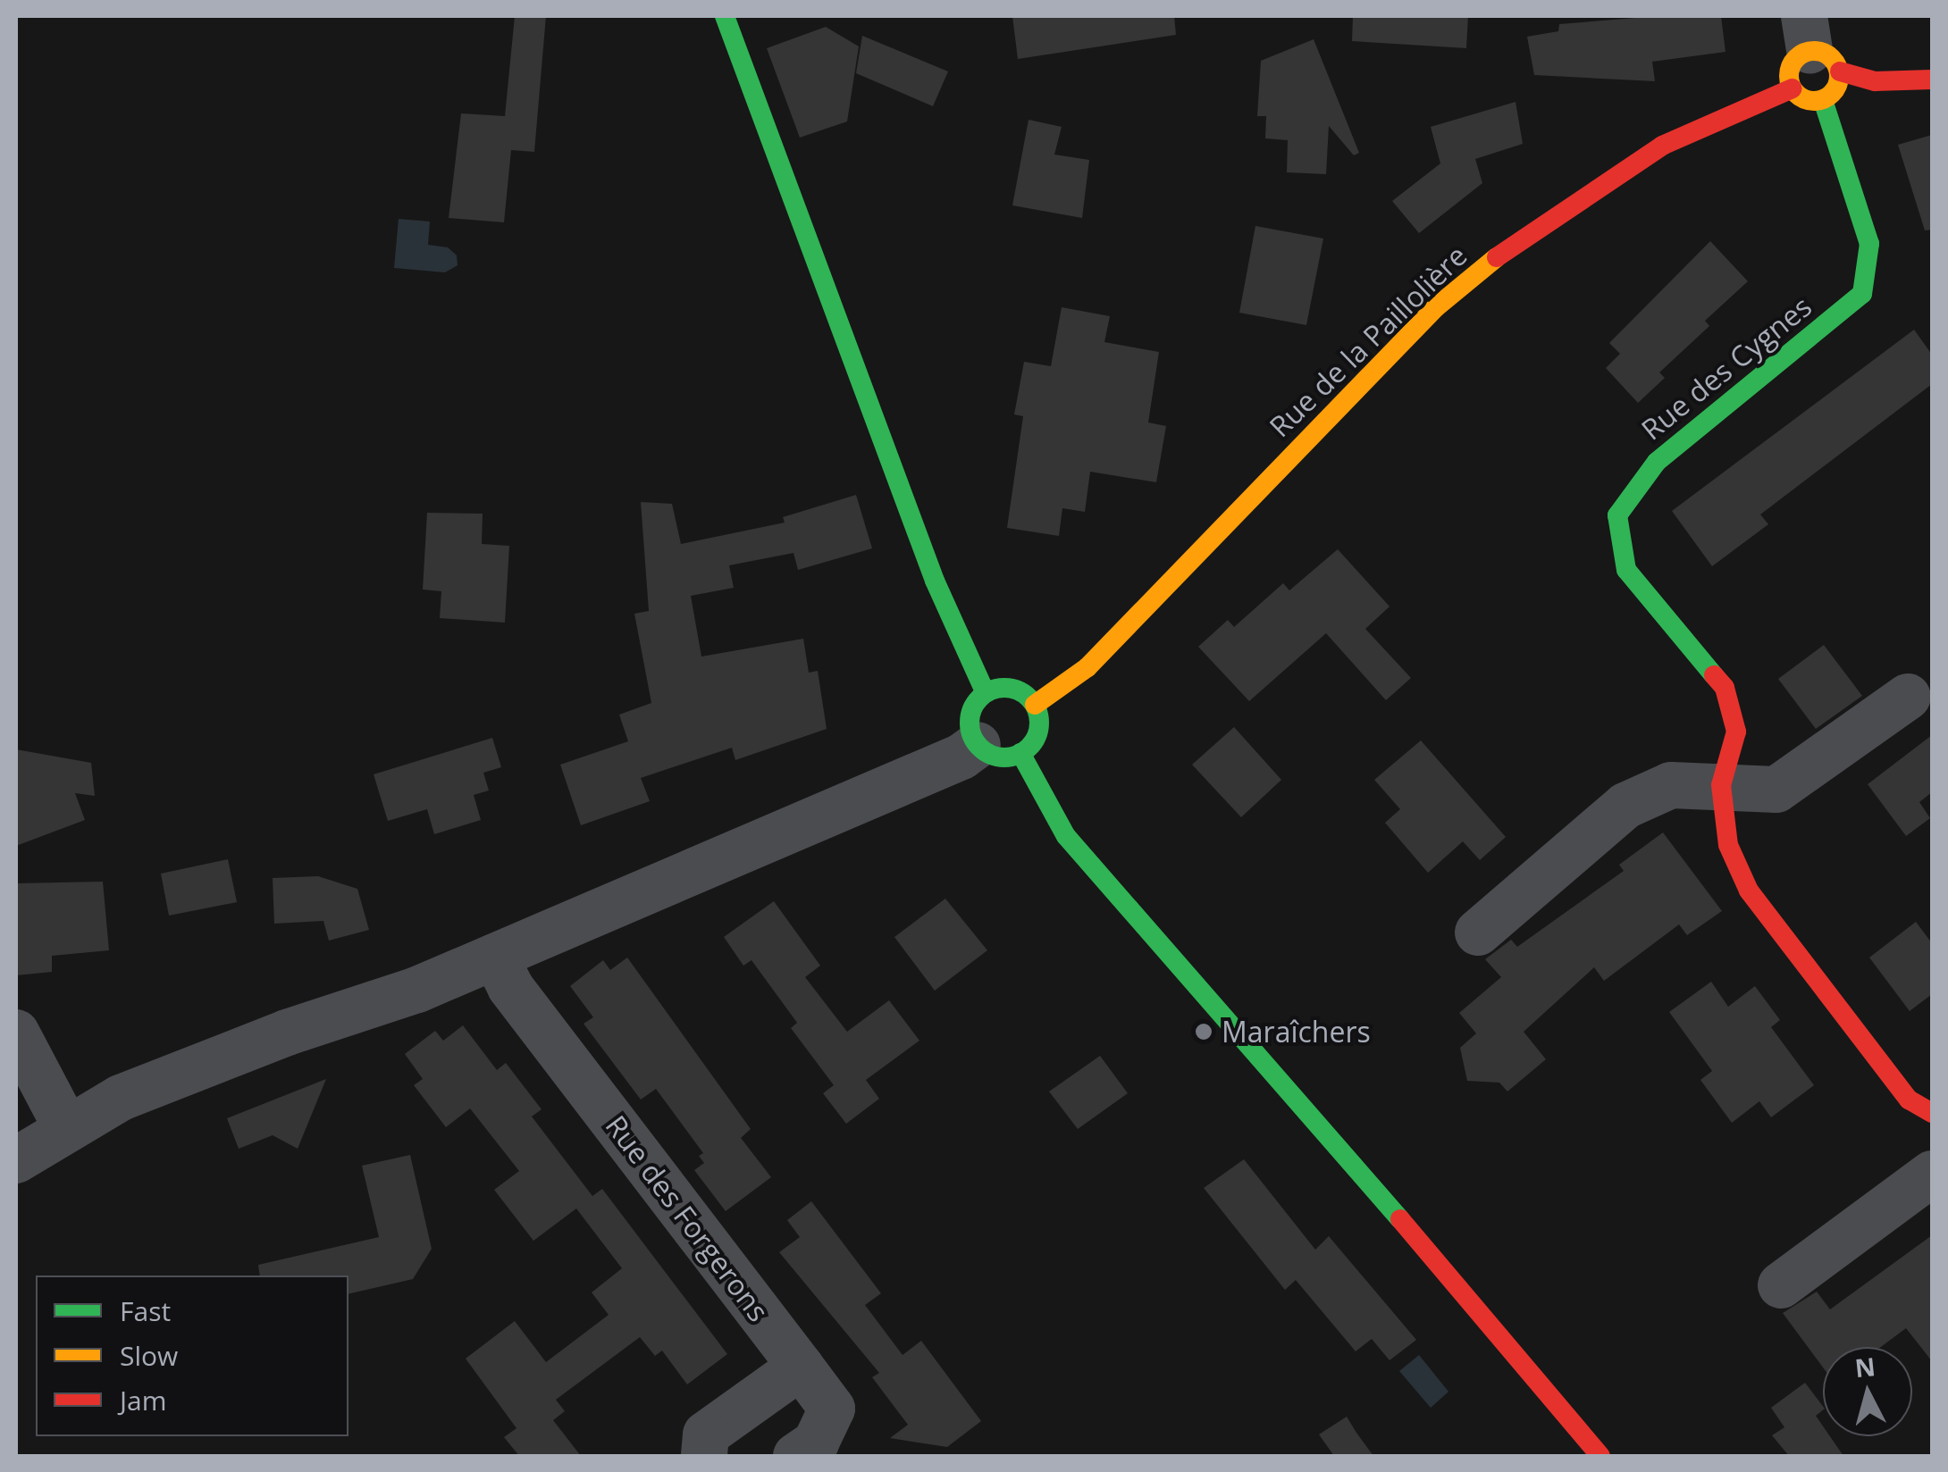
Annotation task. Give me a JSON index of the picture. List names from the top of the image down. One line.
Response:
{"streets":{"street":["Rue de la Paillolière","Rue des Cygnes","Rue des Forgerons"]},"places":["Maraîchers"],"legend":["Fast","Slow","Jam"],"north":"top"}
